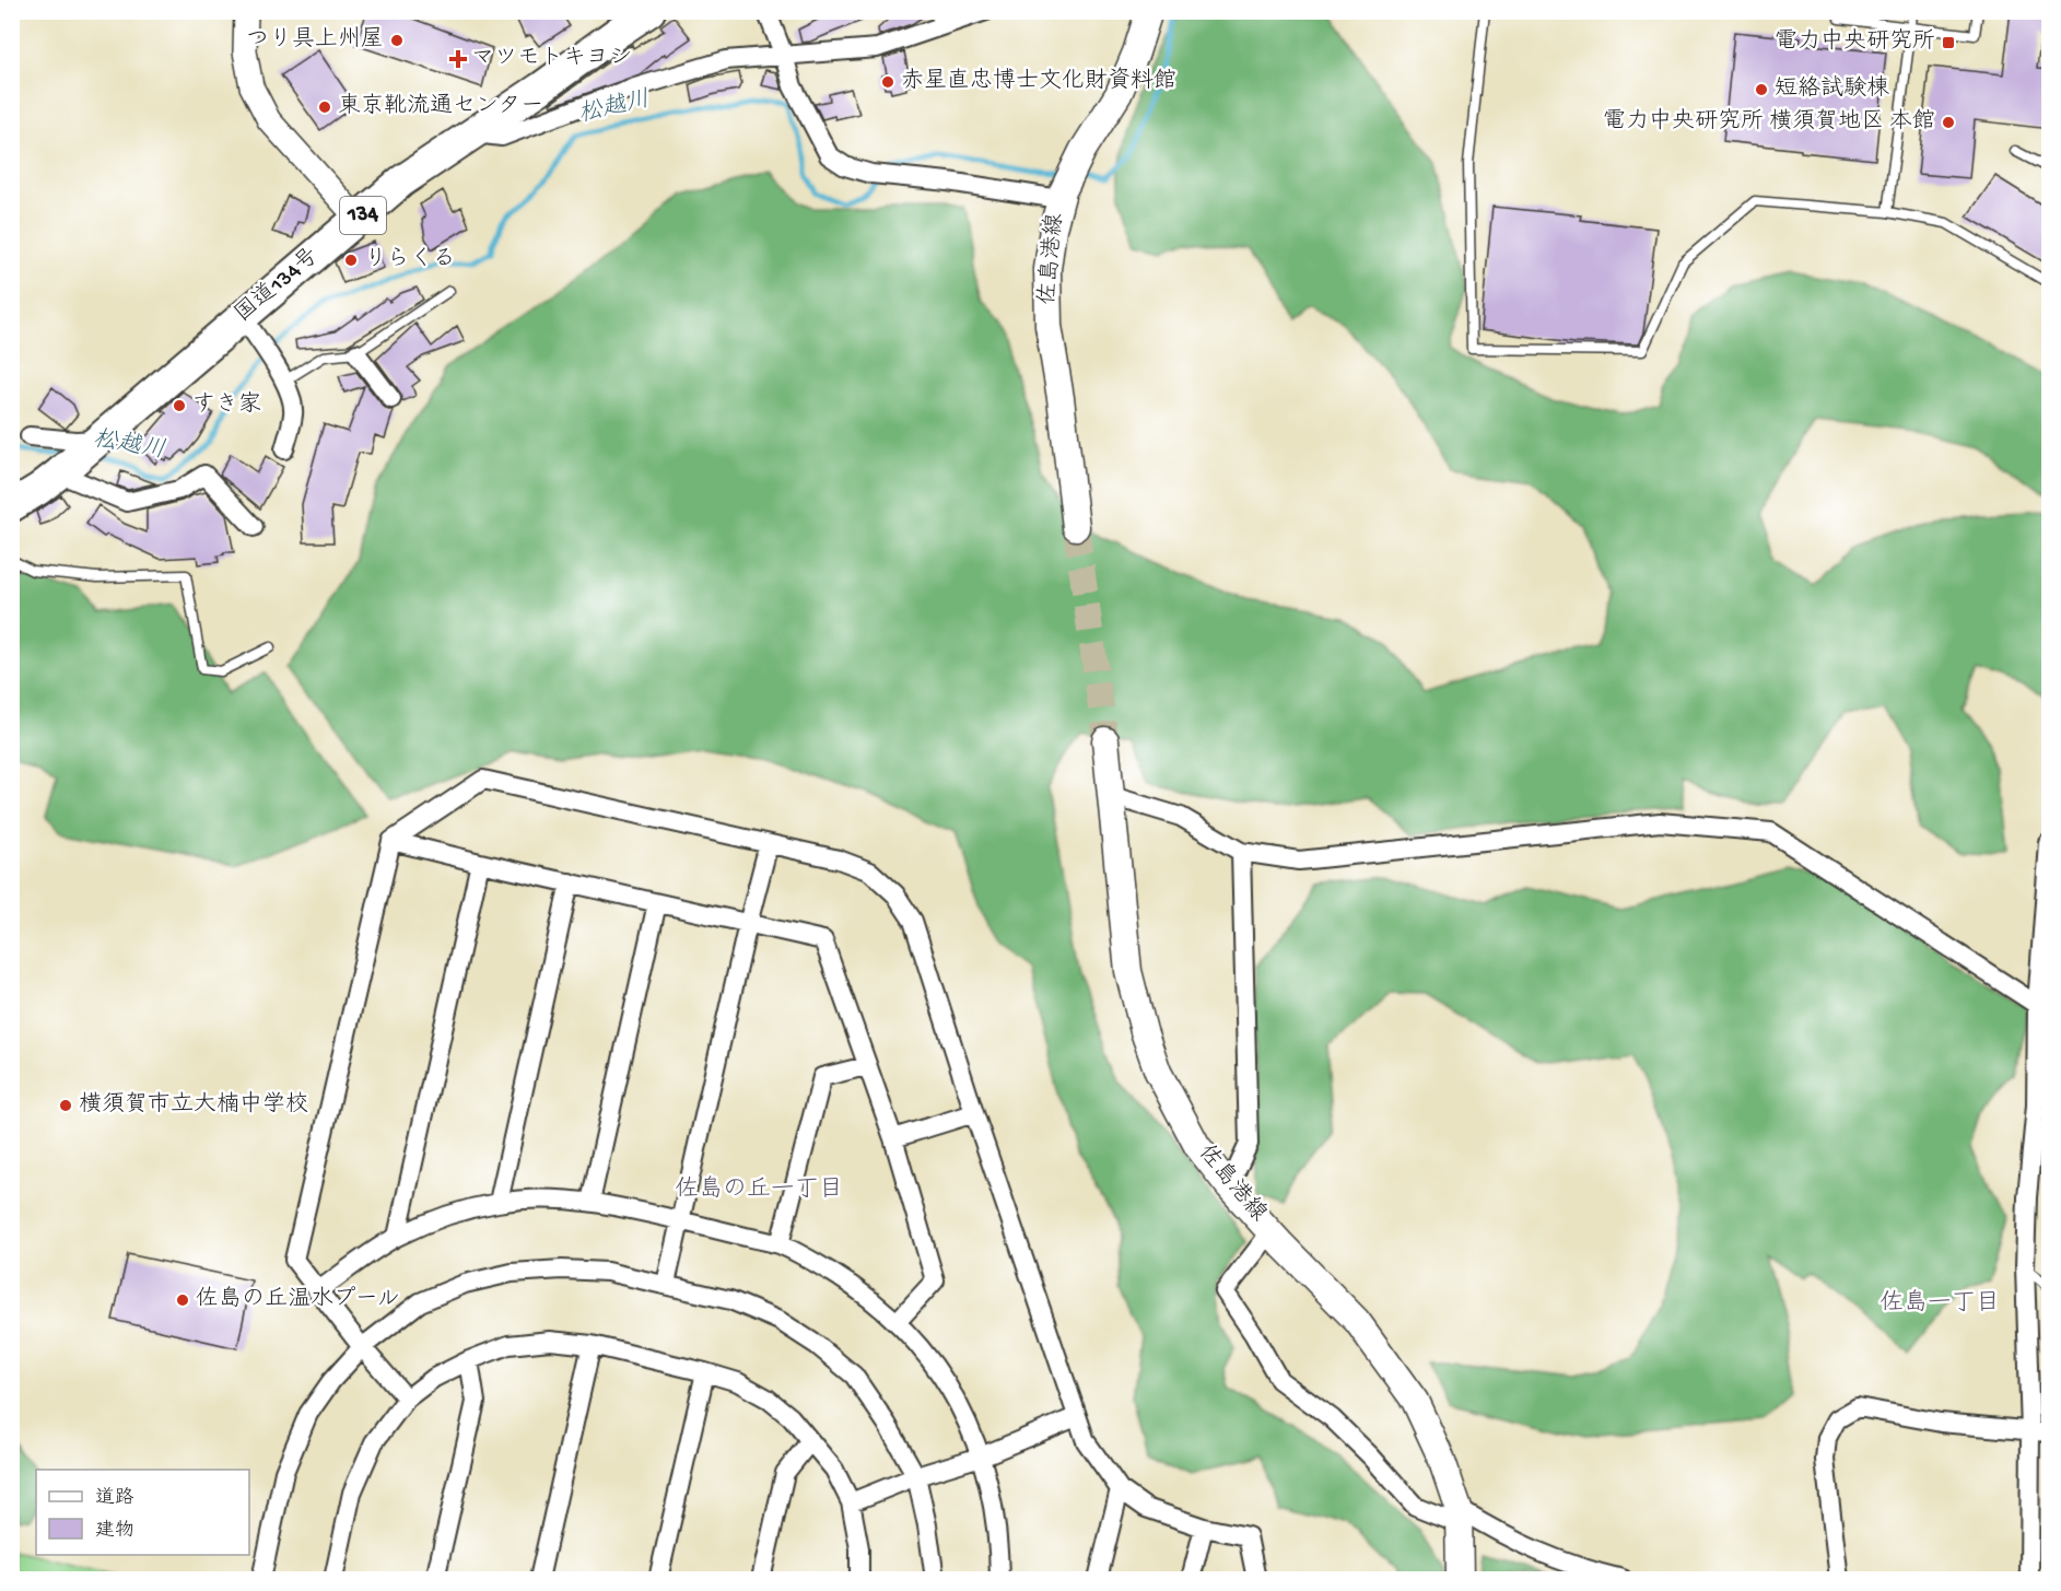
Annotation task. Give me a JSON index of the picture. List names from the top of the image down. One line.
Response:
{"streets":{"highway":["134","国道134号"],"main road":["佐島港線"]},"districts":["佐島の丘一丁目","佐島一丁目"],"water":["松越川"],"places":{"other":["つり具上州屋","赤星直忠博士文化財資料館","短絡試験棟","東京靴流通センター","電力中央研究所 横須賀地区 本館","りらくる","すき家","横須賀市立大楠中学校","佐島の丘温水プール"],"transit":["電力中央研究所"],"health":["マツモトキヨシ"]},"legend":["道路","建物"]}
